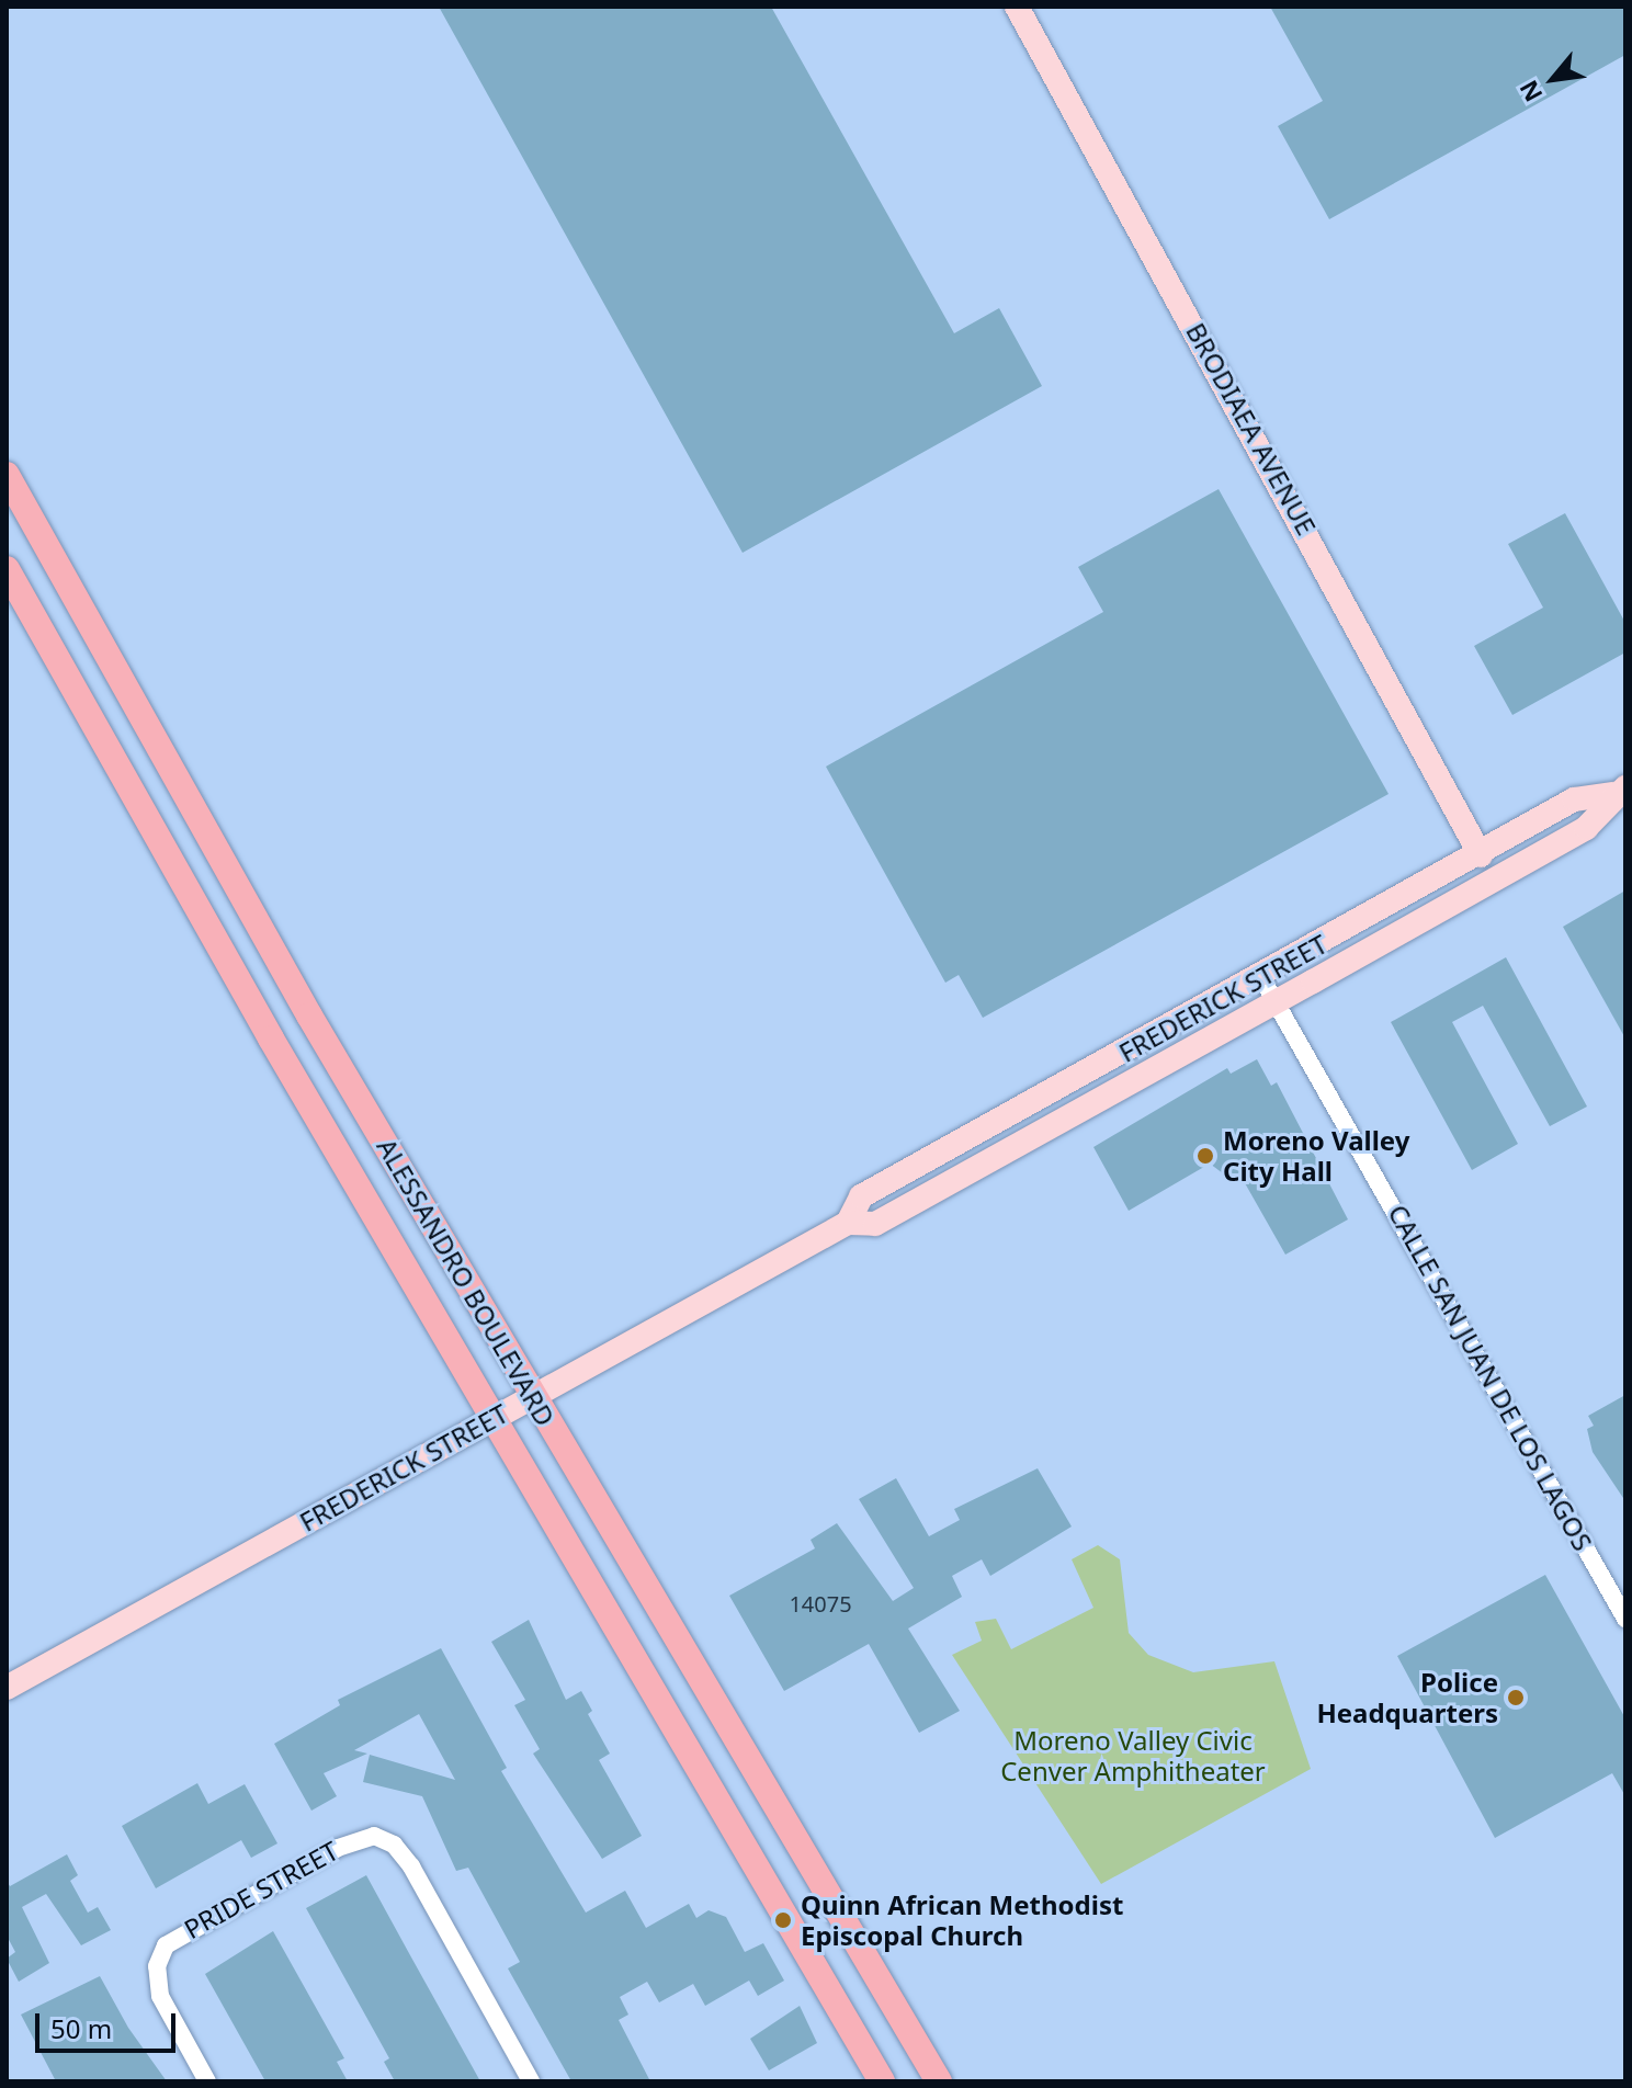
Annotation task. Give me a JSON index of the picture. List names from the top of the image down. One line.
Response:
{"streets":{"main road":["BRODIAEA AVENUE","FREDERICK STREET","ALESSANDRO BOULEVARD"],"street":["CALLE SAN JUAN DE LOS LAGOS","PRIDE STREET"]},"crossings":[["BRODIAEA AVENUE","FREDERICK STREET"],["FREDERICK STREET","ALESSANDRO BOULEVARD"],["FREDERICK STREET","CALLE SAN JUAN DE LOS LAGOS"]],"parks":["Moreno Valley Civic Cenver Amphitheater"],"places":["Moreno Valley City Hall","Police Headquarters","Quinn African Methodist Episcopal Church"],"house_numbers":["14075"],"scale_bar":"50 m","north":"bottom left"}
